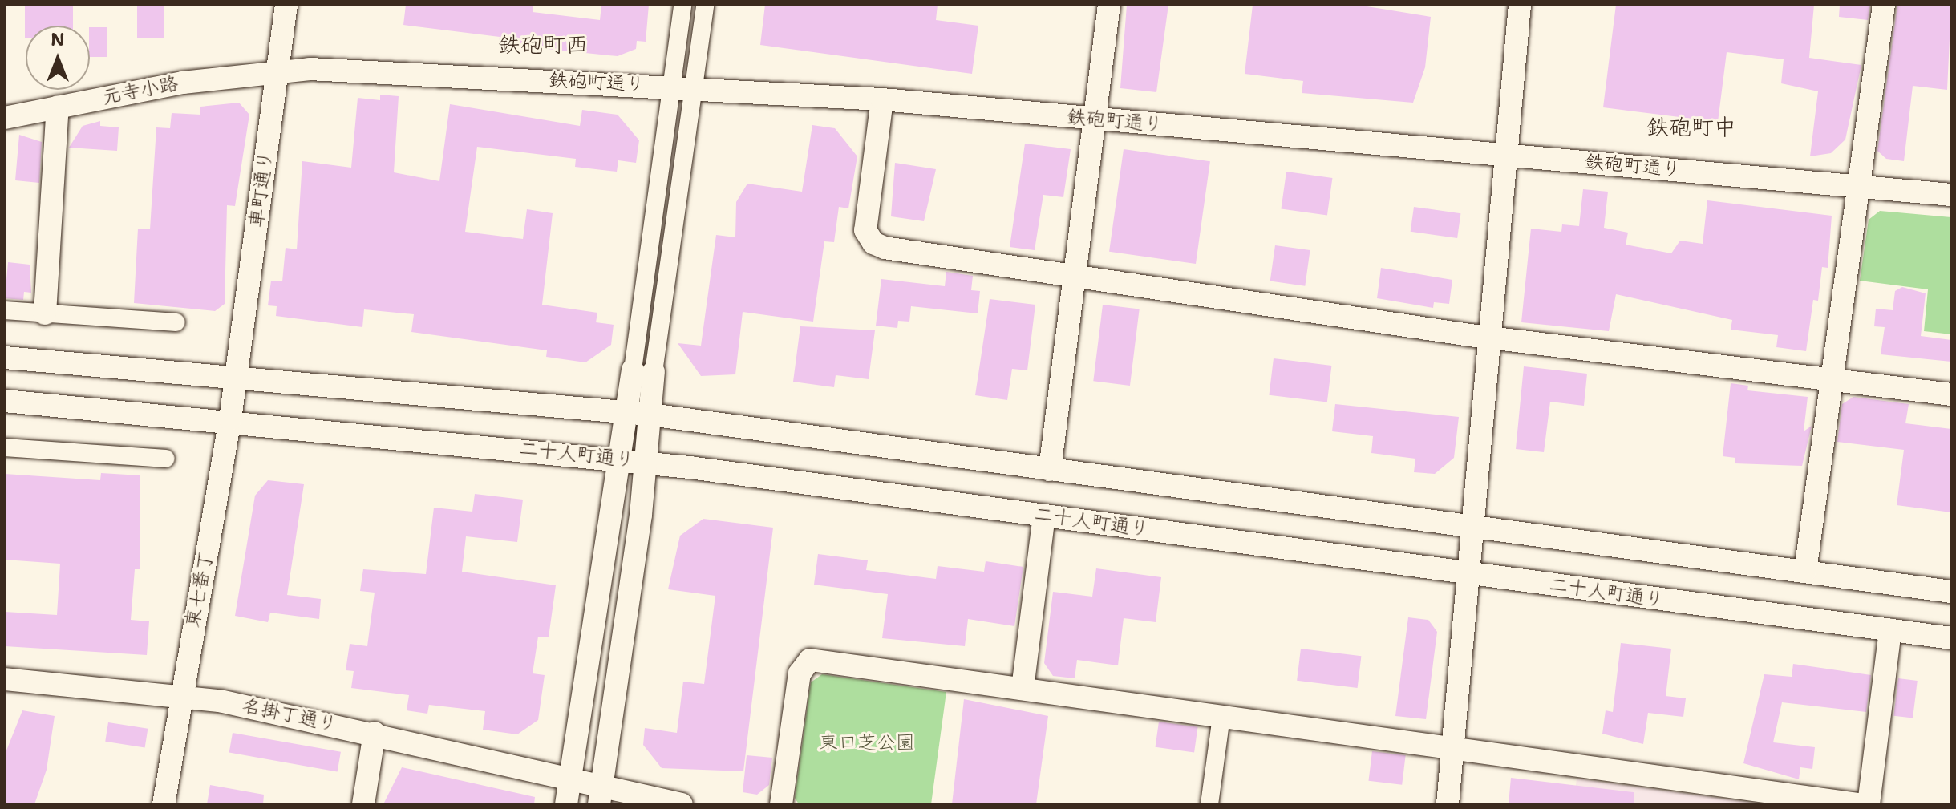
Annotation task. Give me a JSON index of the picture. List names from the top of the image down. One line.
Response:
{"streets":{"street":["鉄砲町通り","元寺小路","車町通り","二十人町通り","東七番丁","名掛丁通り"]},"crossings":[["鉄砲町通り","元寺小路"],["鉄砲町通り","車町通り"],["元寺小路","車町通り"],["車町通り","東七番丁"],["二十人町通り","東七番丁"],["東七番丁","名掛丁通り"]],"districts":["鉄砲町西","鉄砲町中"],"parks":["東口芝公園"],"north":"top"}
